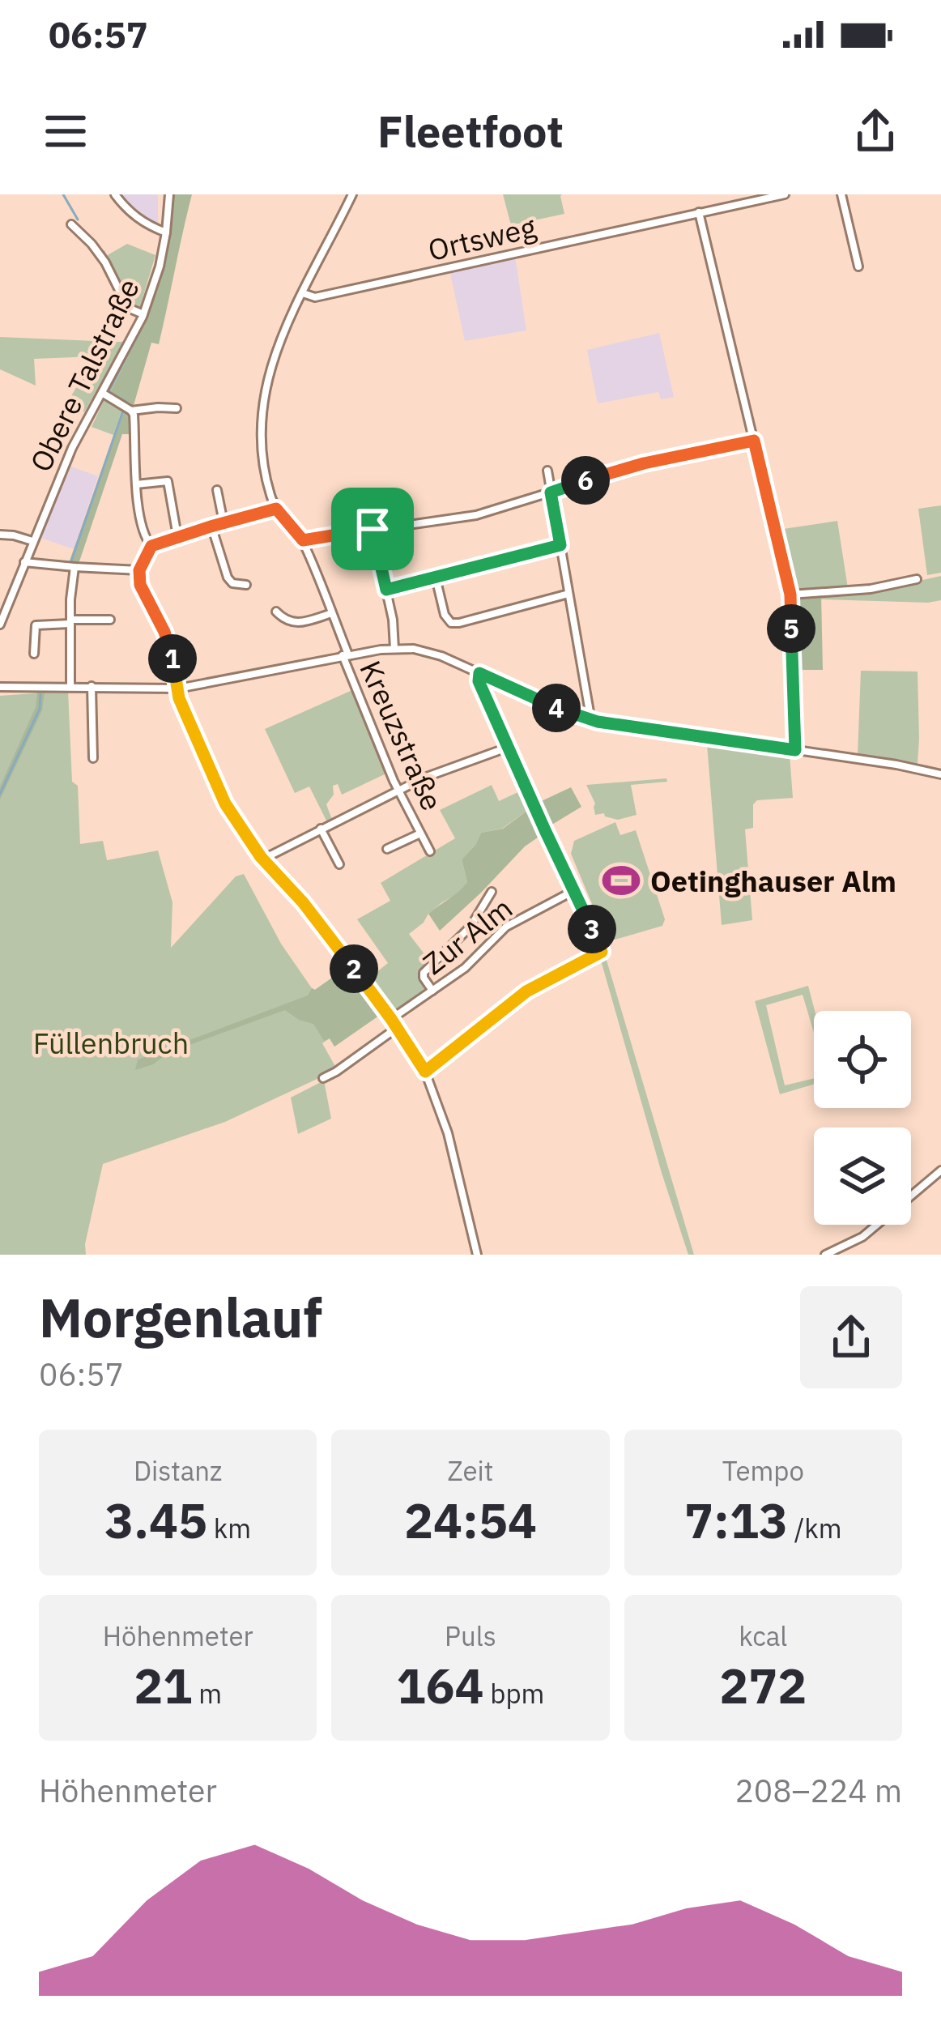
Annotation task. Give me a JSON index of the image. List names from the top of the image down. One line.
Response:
{"streets":{"street":["Ortsweg","Obere Talstraße","Kreuzstraße","Zur Alm"]},"parks":["Füllenbruch"],"places":{"sports":["Oetinghauser Alm"]},"page":{"status":"06:57","header":"Fleetfoot","pins":["6","5","1","4","3","2"],"heading":["Morgenlauf","06:57"],"stats":[["Distanz","3.45 km"],["Zeit","24:54"],["Tempo","7:13 /km"],["Höhenmeter","21 m"],["Puls","164 bpm"],["kcal","272"]],"chart":["Höhenmeter","208–224 m"]}}
